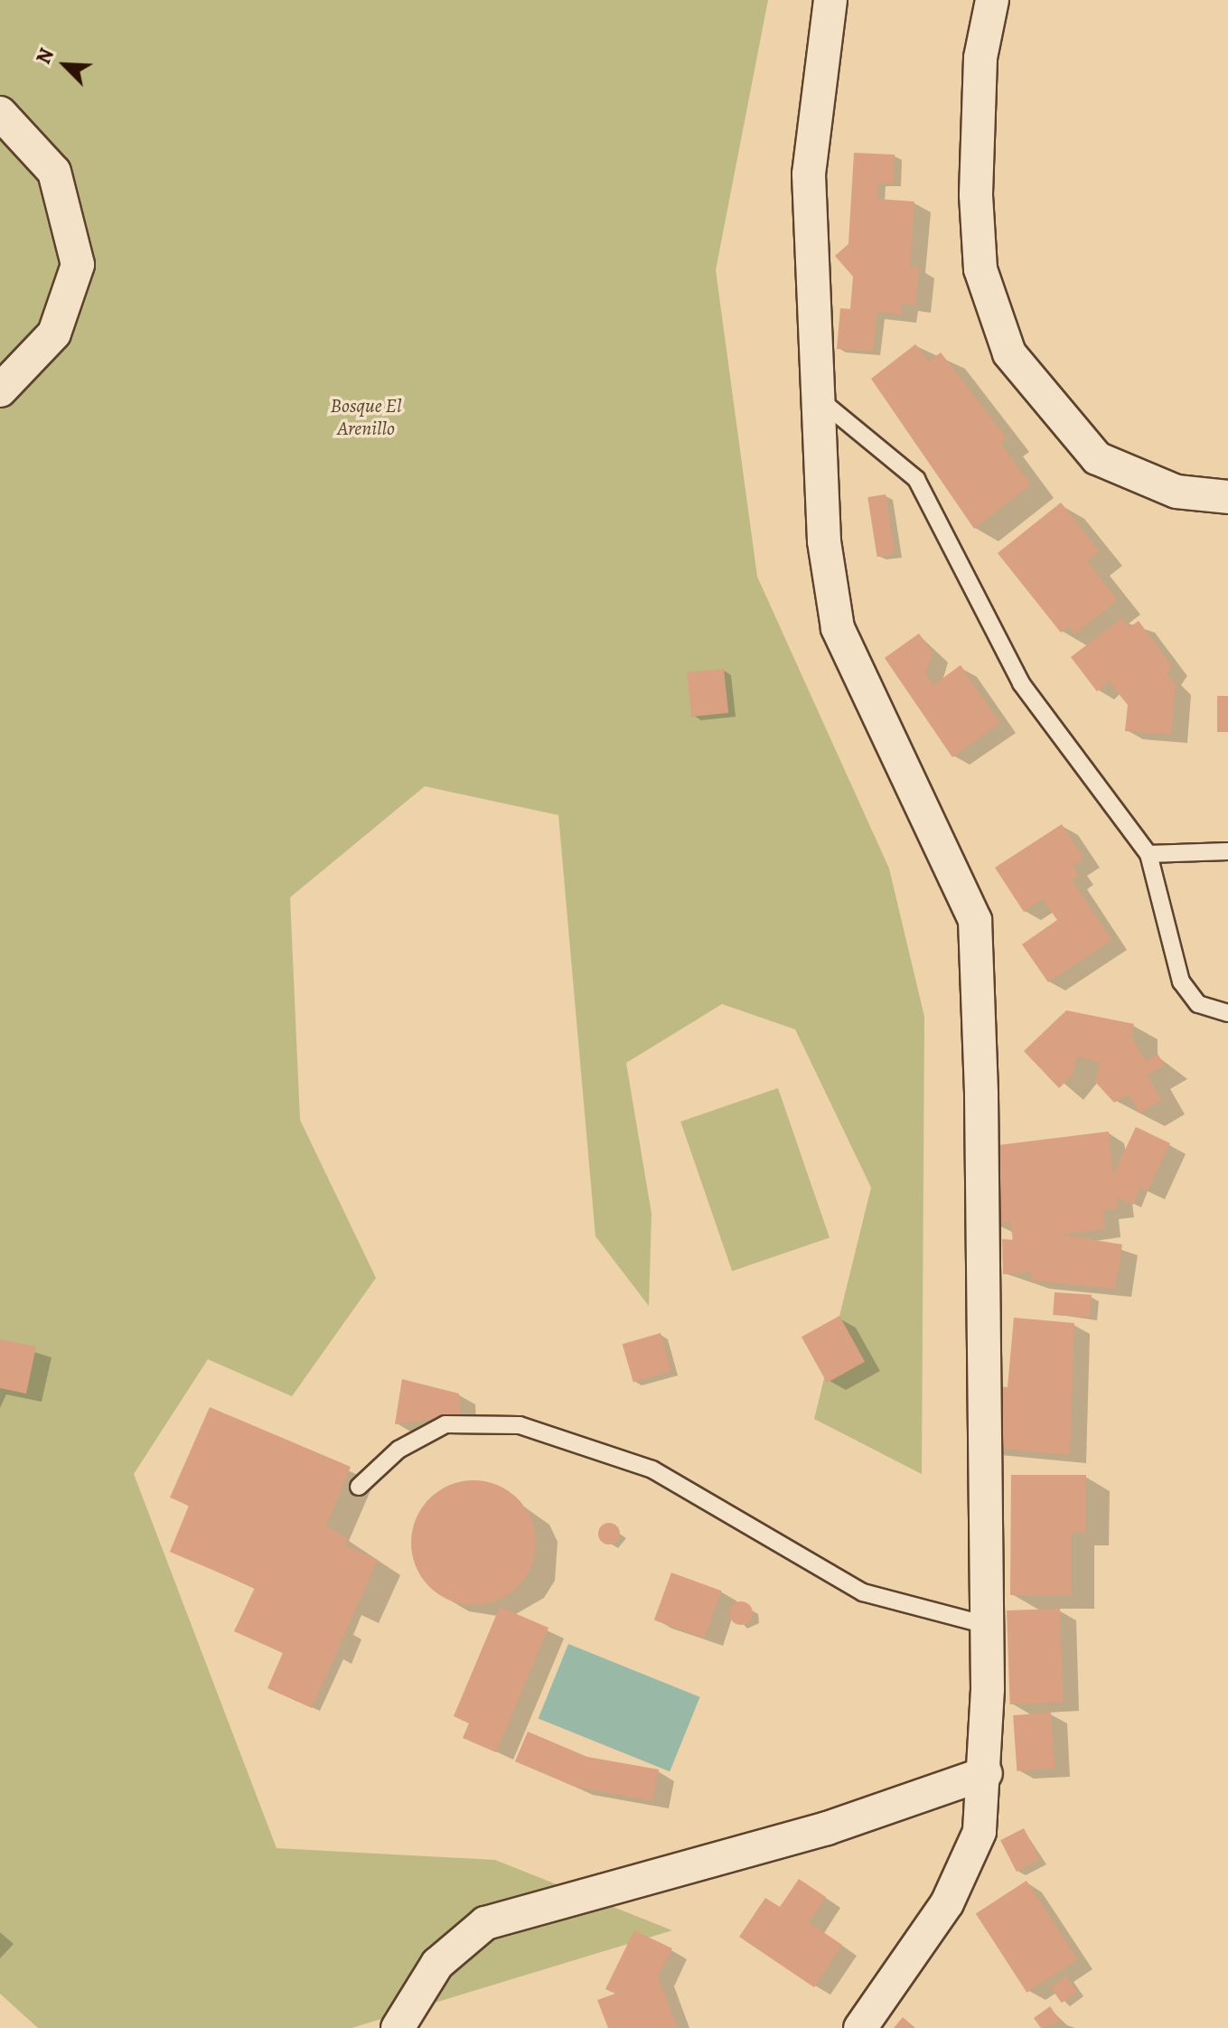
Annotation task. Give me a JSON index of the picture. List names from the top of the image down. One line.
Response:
{"parks":["Bosque El Arenillo"],"north":"top left"}
